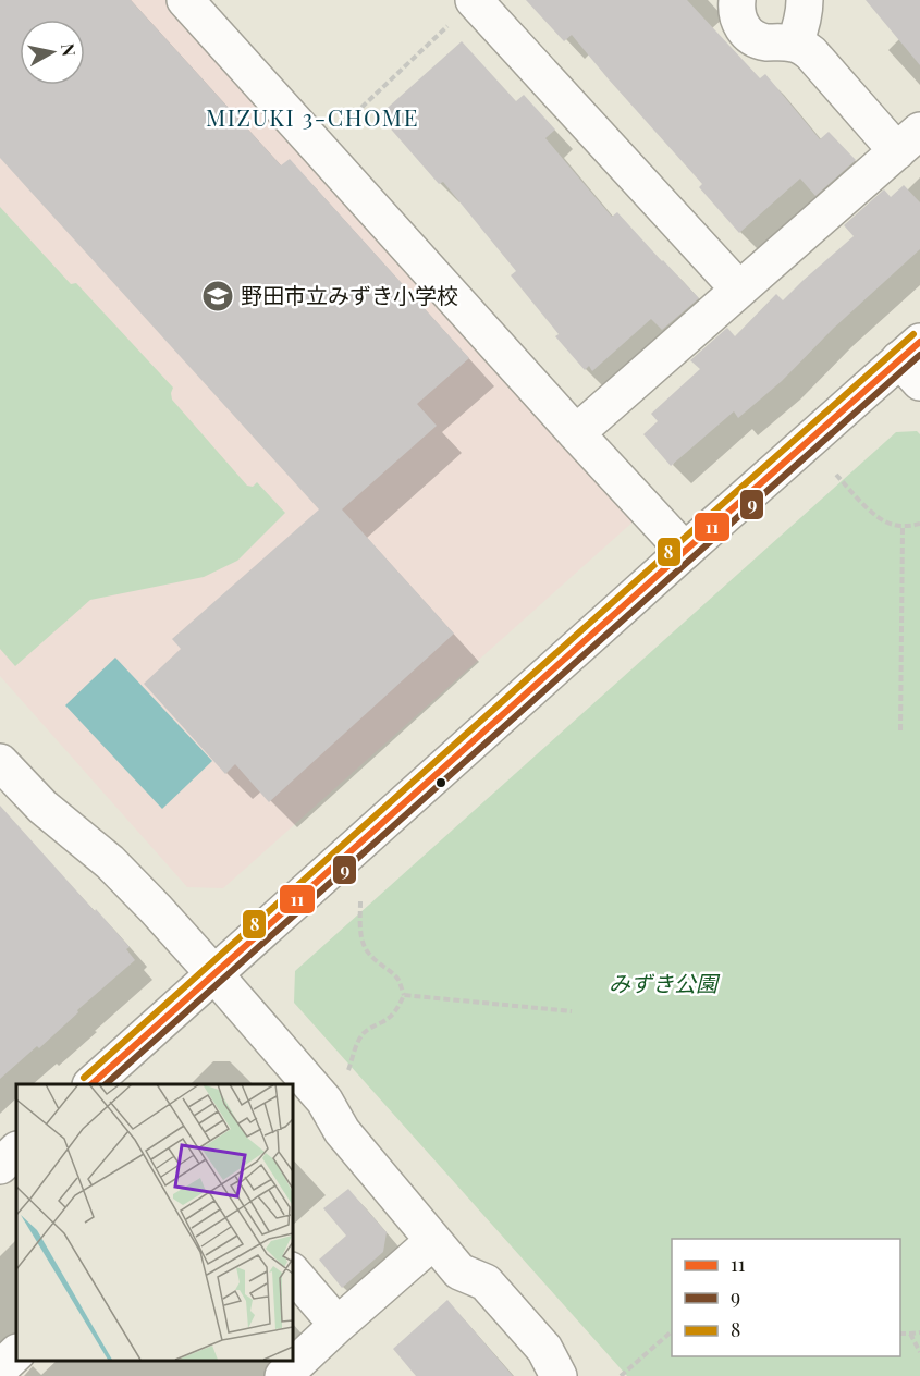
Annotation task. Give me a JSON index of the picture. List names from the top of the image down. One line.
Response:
{"districts":["MIZUKI 3-CHOME"],"parks":["みずき公園"],"places":{"school or university":["野田市立みずき小学校"]},"lines":["transit line 8","transit line 11","transit line 9"],"legend":["11","9","8"],"north":"right"}
